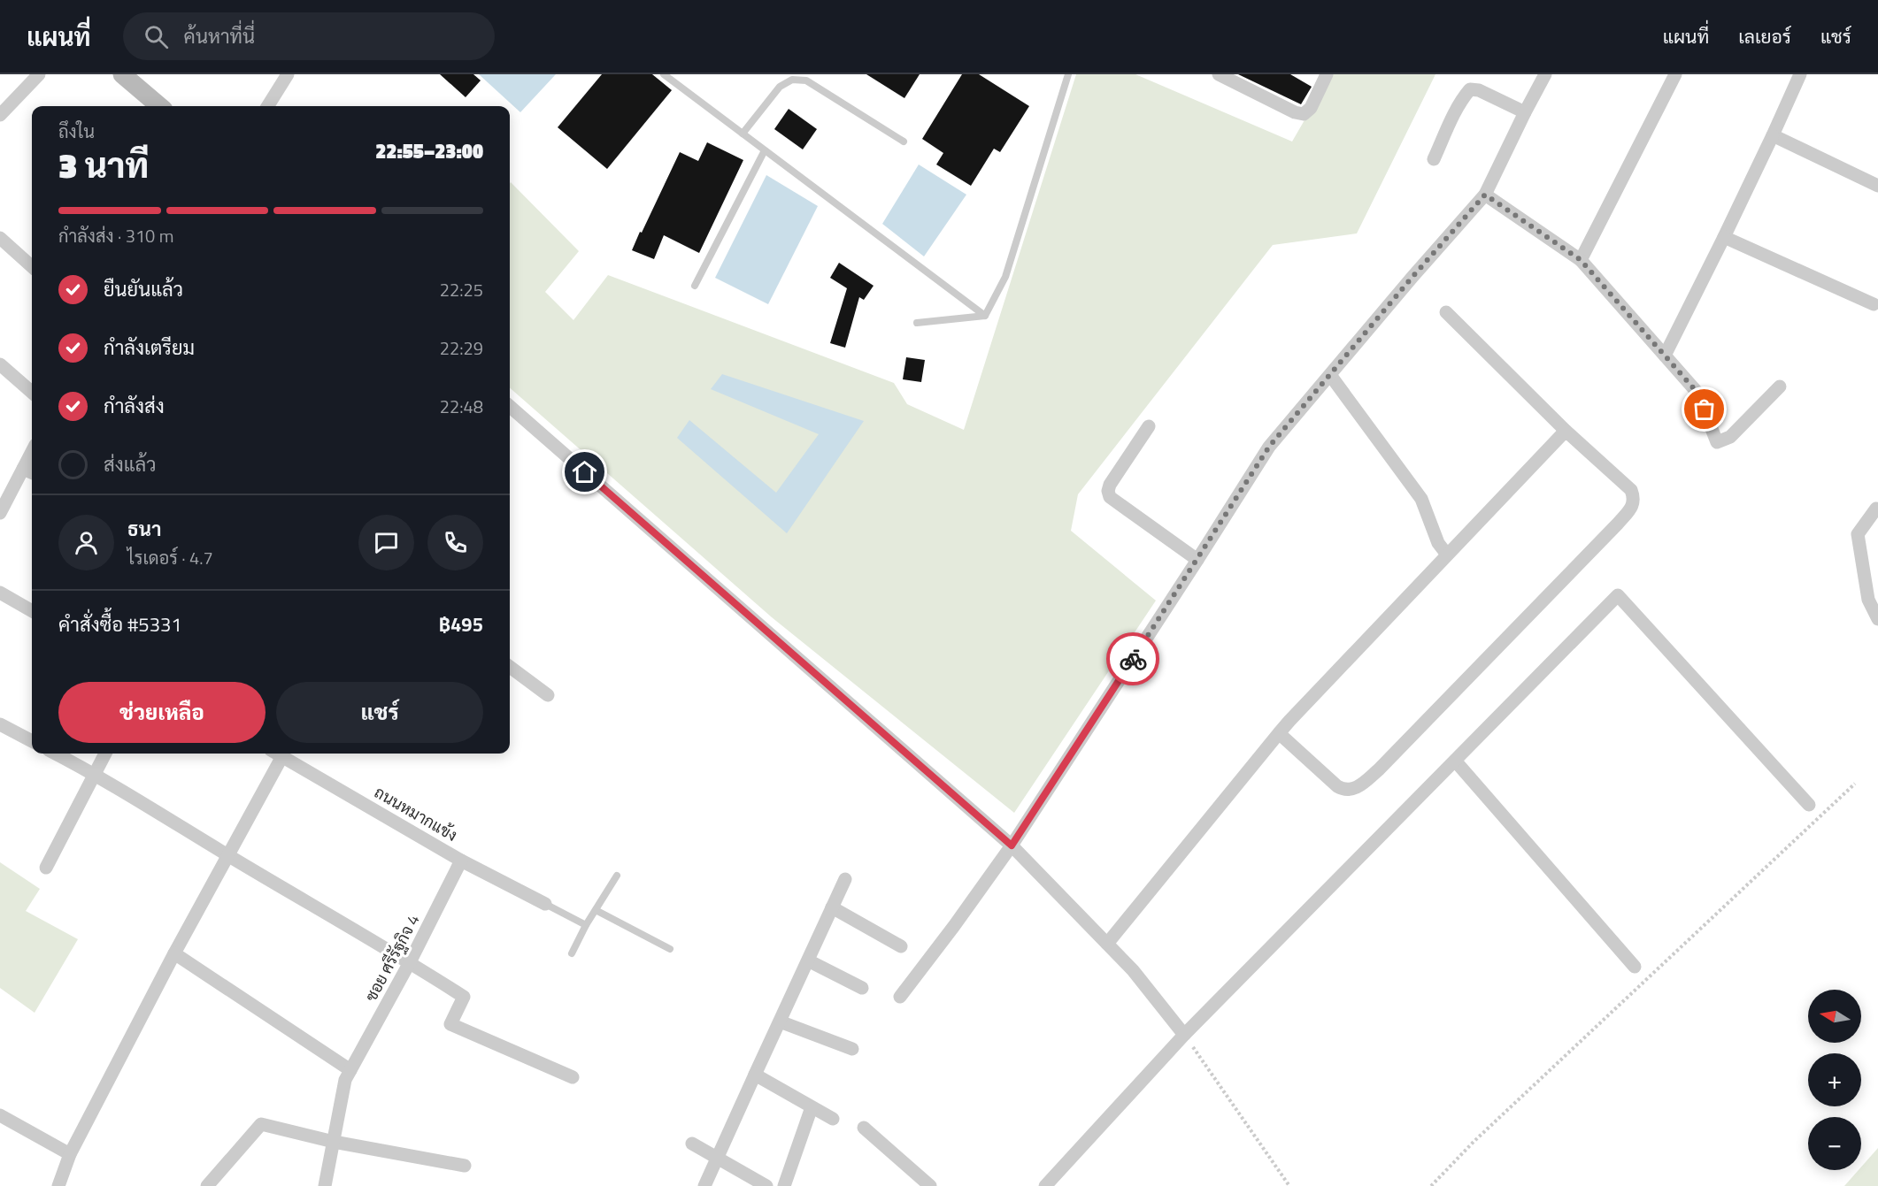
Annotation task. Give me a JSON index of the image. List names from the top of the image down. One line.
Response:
{"streets":{"street":["ถนนหมากแข้ง","ซอย ศรีรัฐกิจ 4"]},"crossings":[["ถนนหมากแข้ง","ซอย ศรีรัฐกิจ 4"]],"north":"left","page":{"header":"แผนที่","search":"ค้นหาที่นี่","nav":["แผนที่","เลเยอร์","แชร์"],"heading":["3 นาที","ถึงใน","22:55–23:00"],"panel":["ธนา","ไรเดอร์ · 4.7","คำสั่งซื้อ #5331","฿495"],"bar":"กำลังส่ง · 310 m","list":[["ยืนยันแล้ว","22:25"],["กำลังเตรียม","22:29"],["กำลังส่ง","22:48"],"ส่งแล้ว"],"buttons":["ช่วยเหลือ","แชร์"],"map_buttons":["+","−"]}}
